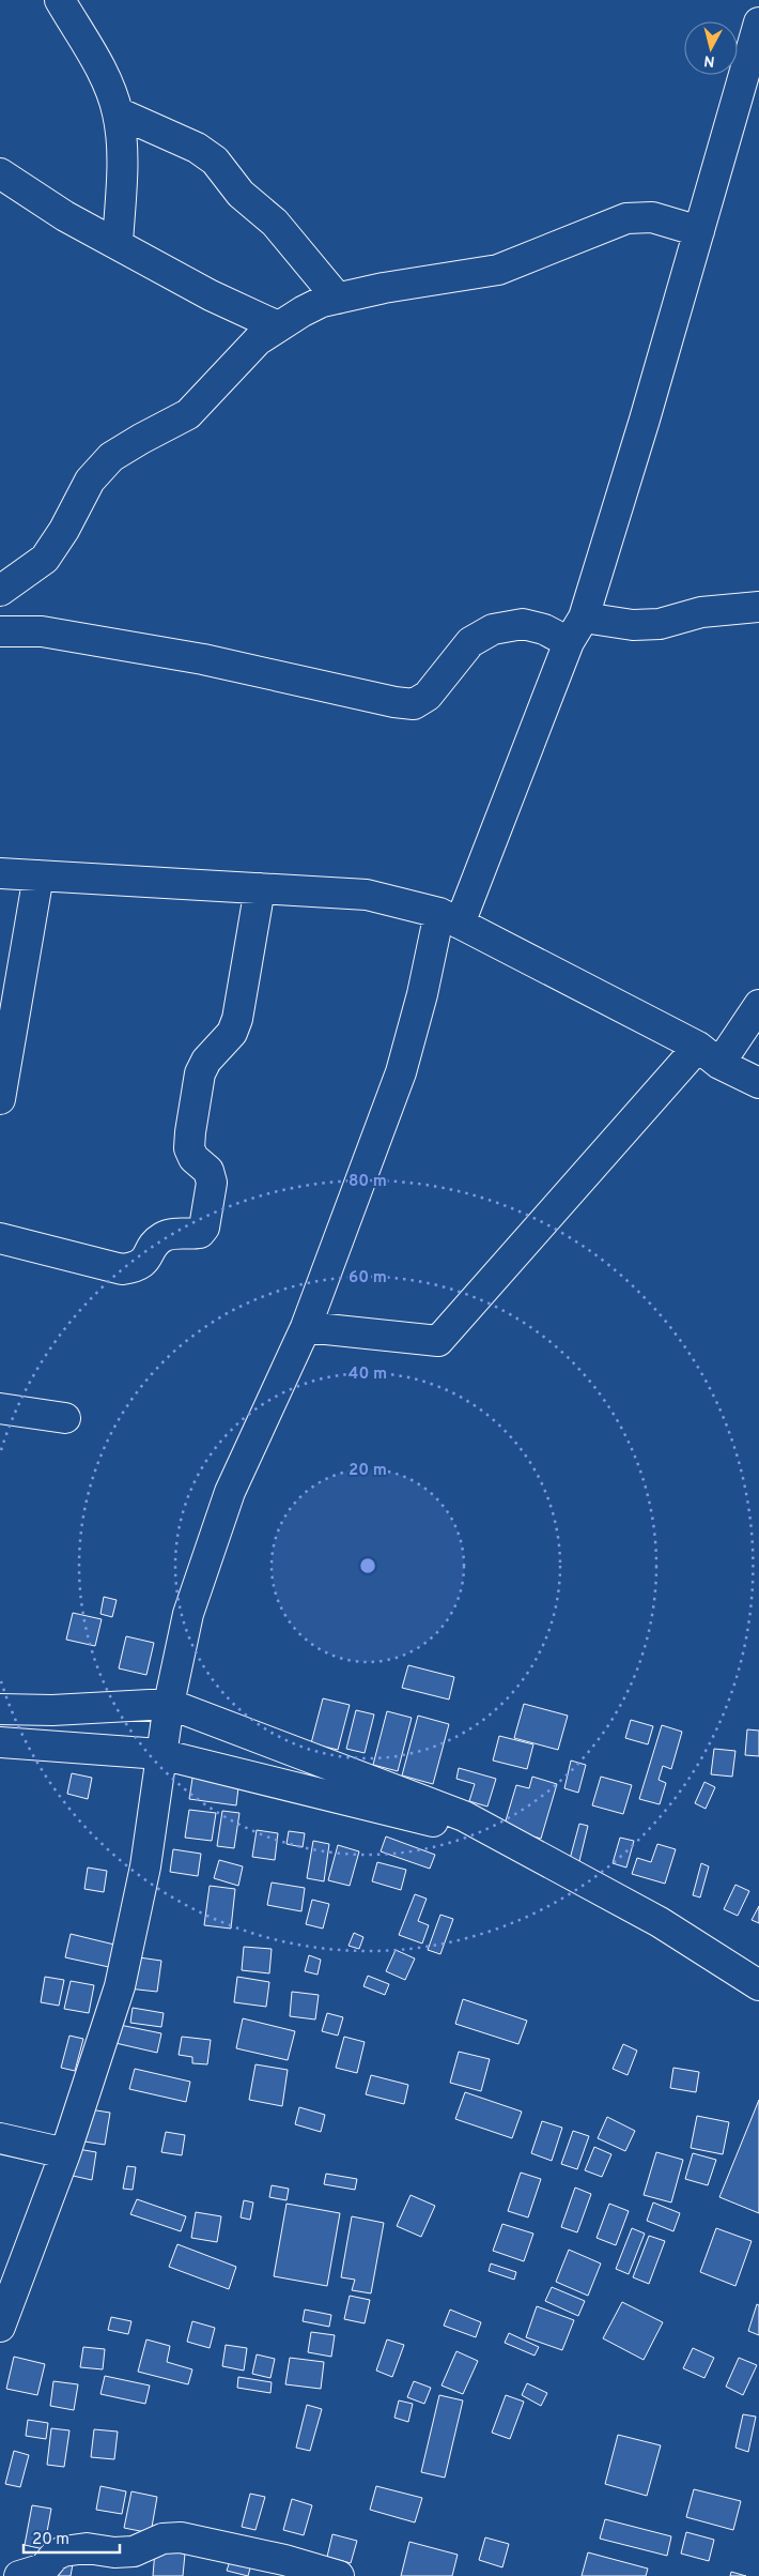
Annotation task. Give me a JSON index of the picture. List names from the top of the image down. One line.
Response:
{"scale_bar":"20 m","north":"bottom","rings":["80 m","60 m","40 m","20 m"]}
